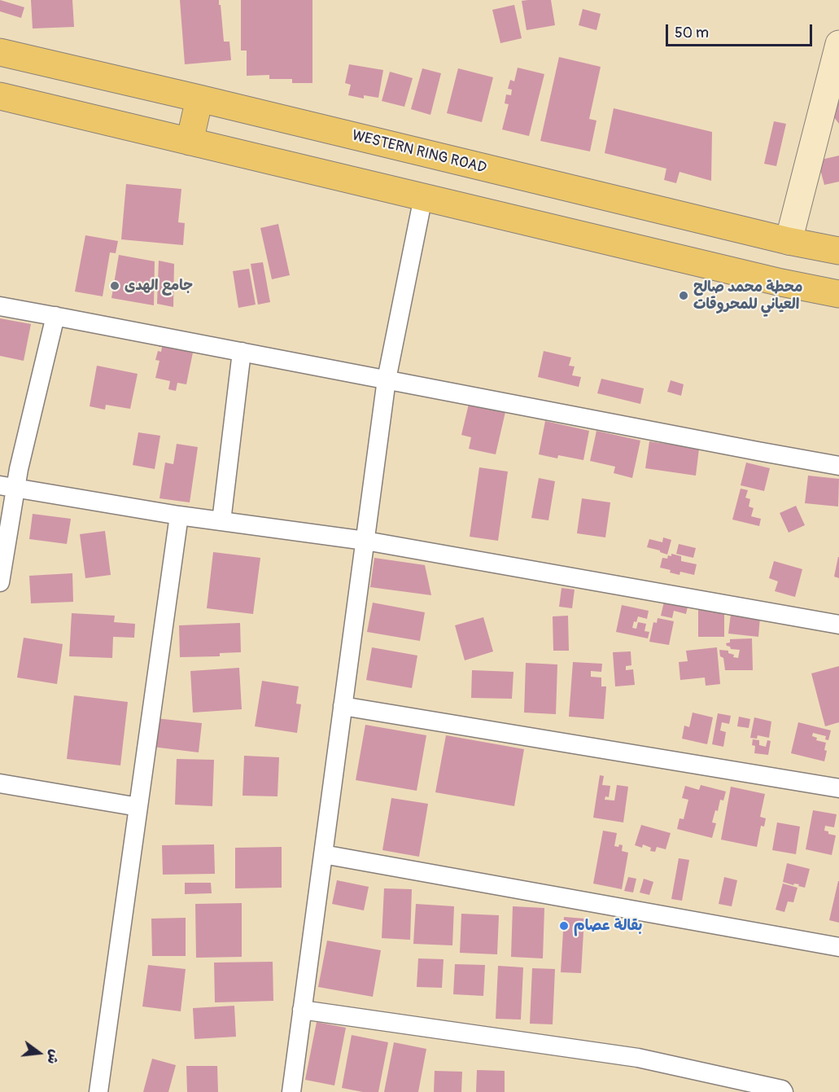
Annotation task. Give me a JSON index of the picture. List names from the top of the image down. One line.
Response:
{"streets":{"main road":["WESTERN RING ROAD"]},"places":["جامع الهدى","محطة محمد صالح العياني للمحروقات","بقالة عصام"],"scale_bar":"50 m","north":"right"}
